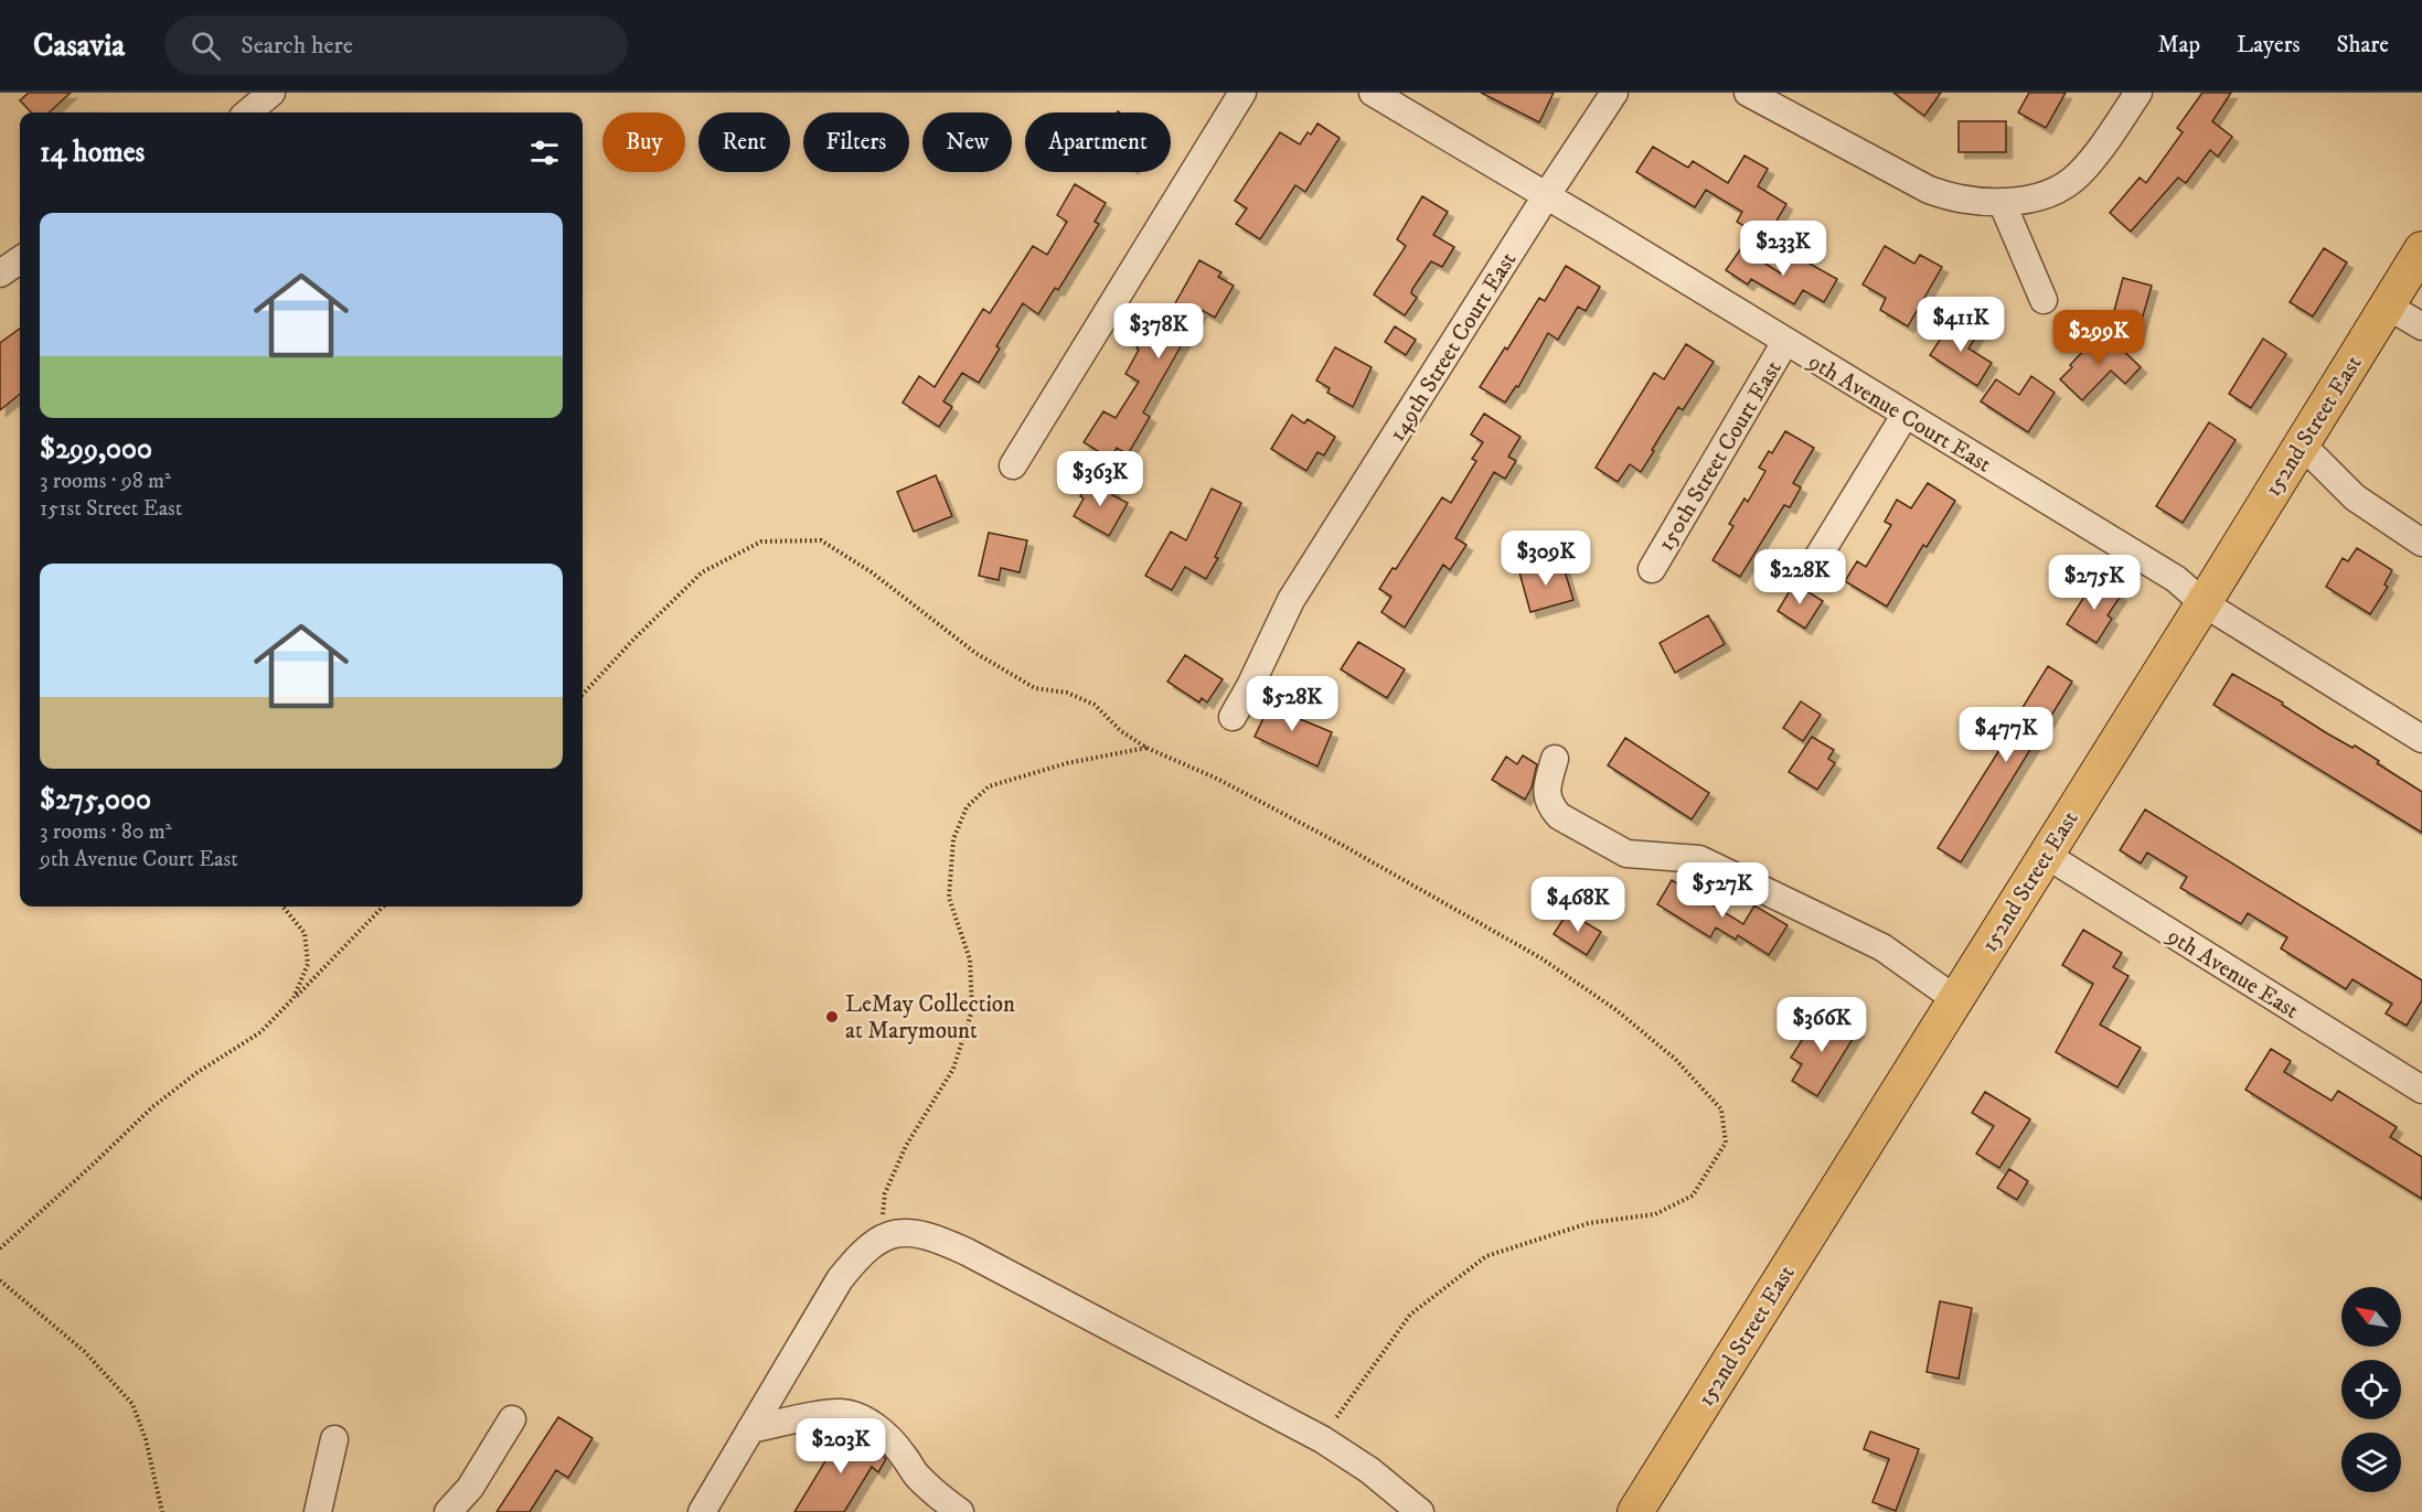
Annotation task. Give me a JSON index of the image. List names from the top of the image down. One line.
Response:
{"streets":{"main road":["152nd Street East"],"street":["149th Street Court East","9th Avenue Court East","150th Street Court East","9th Avenue East"]},"crossings":[["149th Street Court East","9th Avenue Court East"],["9th Avenue Court East","152nd Street East"],["9th Avenue Court East","150th Street Court East"],["152nd Street East","9th Avenue East"]],"places":["LeMay Collection at Marymount"],"north":"top left","page":{"header":"Casavia","search":"Search here","nav":["Map","Layers","Share"],"chip":["Buy","Rent","Filters","New","Apartment"],"heading":"14 homes","list":[{"name":"$299,000","note":"3 rooms · 98 m² · 151st Street East"},{"name":"$275,000","note":"3 rooms · 80 m² · 9th Avenue Court East"}],"price":["$233K","$411K","$378K","$299K","$363K","$309K","$228K","$275K","$528K","$477K","$527K","$468K","$366K","$203K"]}}
